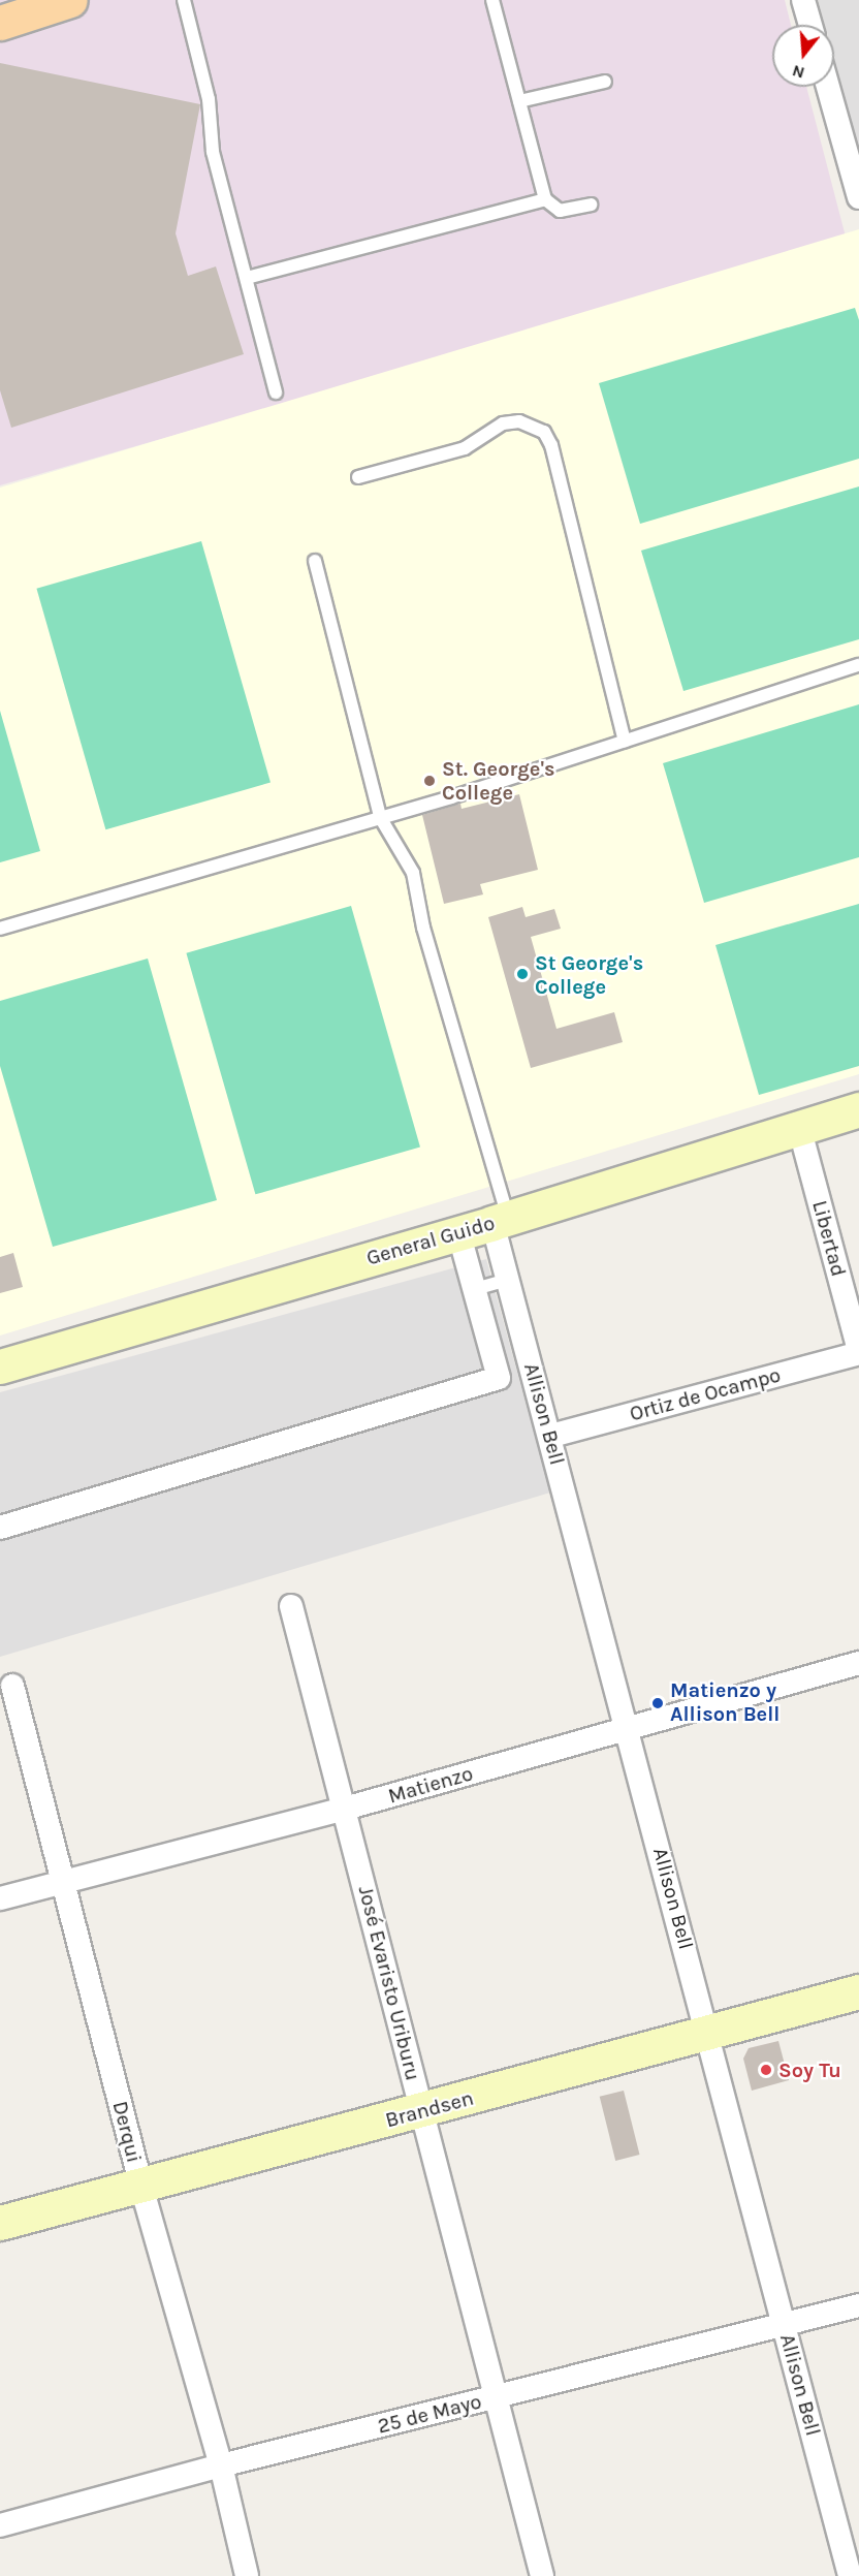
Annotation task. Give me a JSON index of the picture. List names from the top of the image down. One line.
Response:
{"streets":{"main road":["General Guido","Brandsen"],"street":["Libertad","Ortiz de Ocampo","Allison Bell","Matienzo","José Evaristo Uriburu","Derqui","25 de Mayo"]},"crossings":[["Libertad","General Guido"],["Libertad","Ortiz de Ocampo"],["General Guido","Allison Bell"],["Ortiz de Ocampo","Allison Bell"],["Allison Bell","Matienzo"],["Allison Bell","Brandsen"],["Allison Bell","25 de Mayo"],["Matienzo","José Evaristo Uriburu"],["Matienzo","Derqui"],["José Evaristo Uriburu","Brandsen"],["José Evaristo Uriburu","25 de Mayo"],["Brandsen","Derqui"],["Derqui","25 de Mayo"]],"places":["St. George's College","St George's College","Matienzo y Allison Bell","Soy Tu"],"north":"bottom"}
